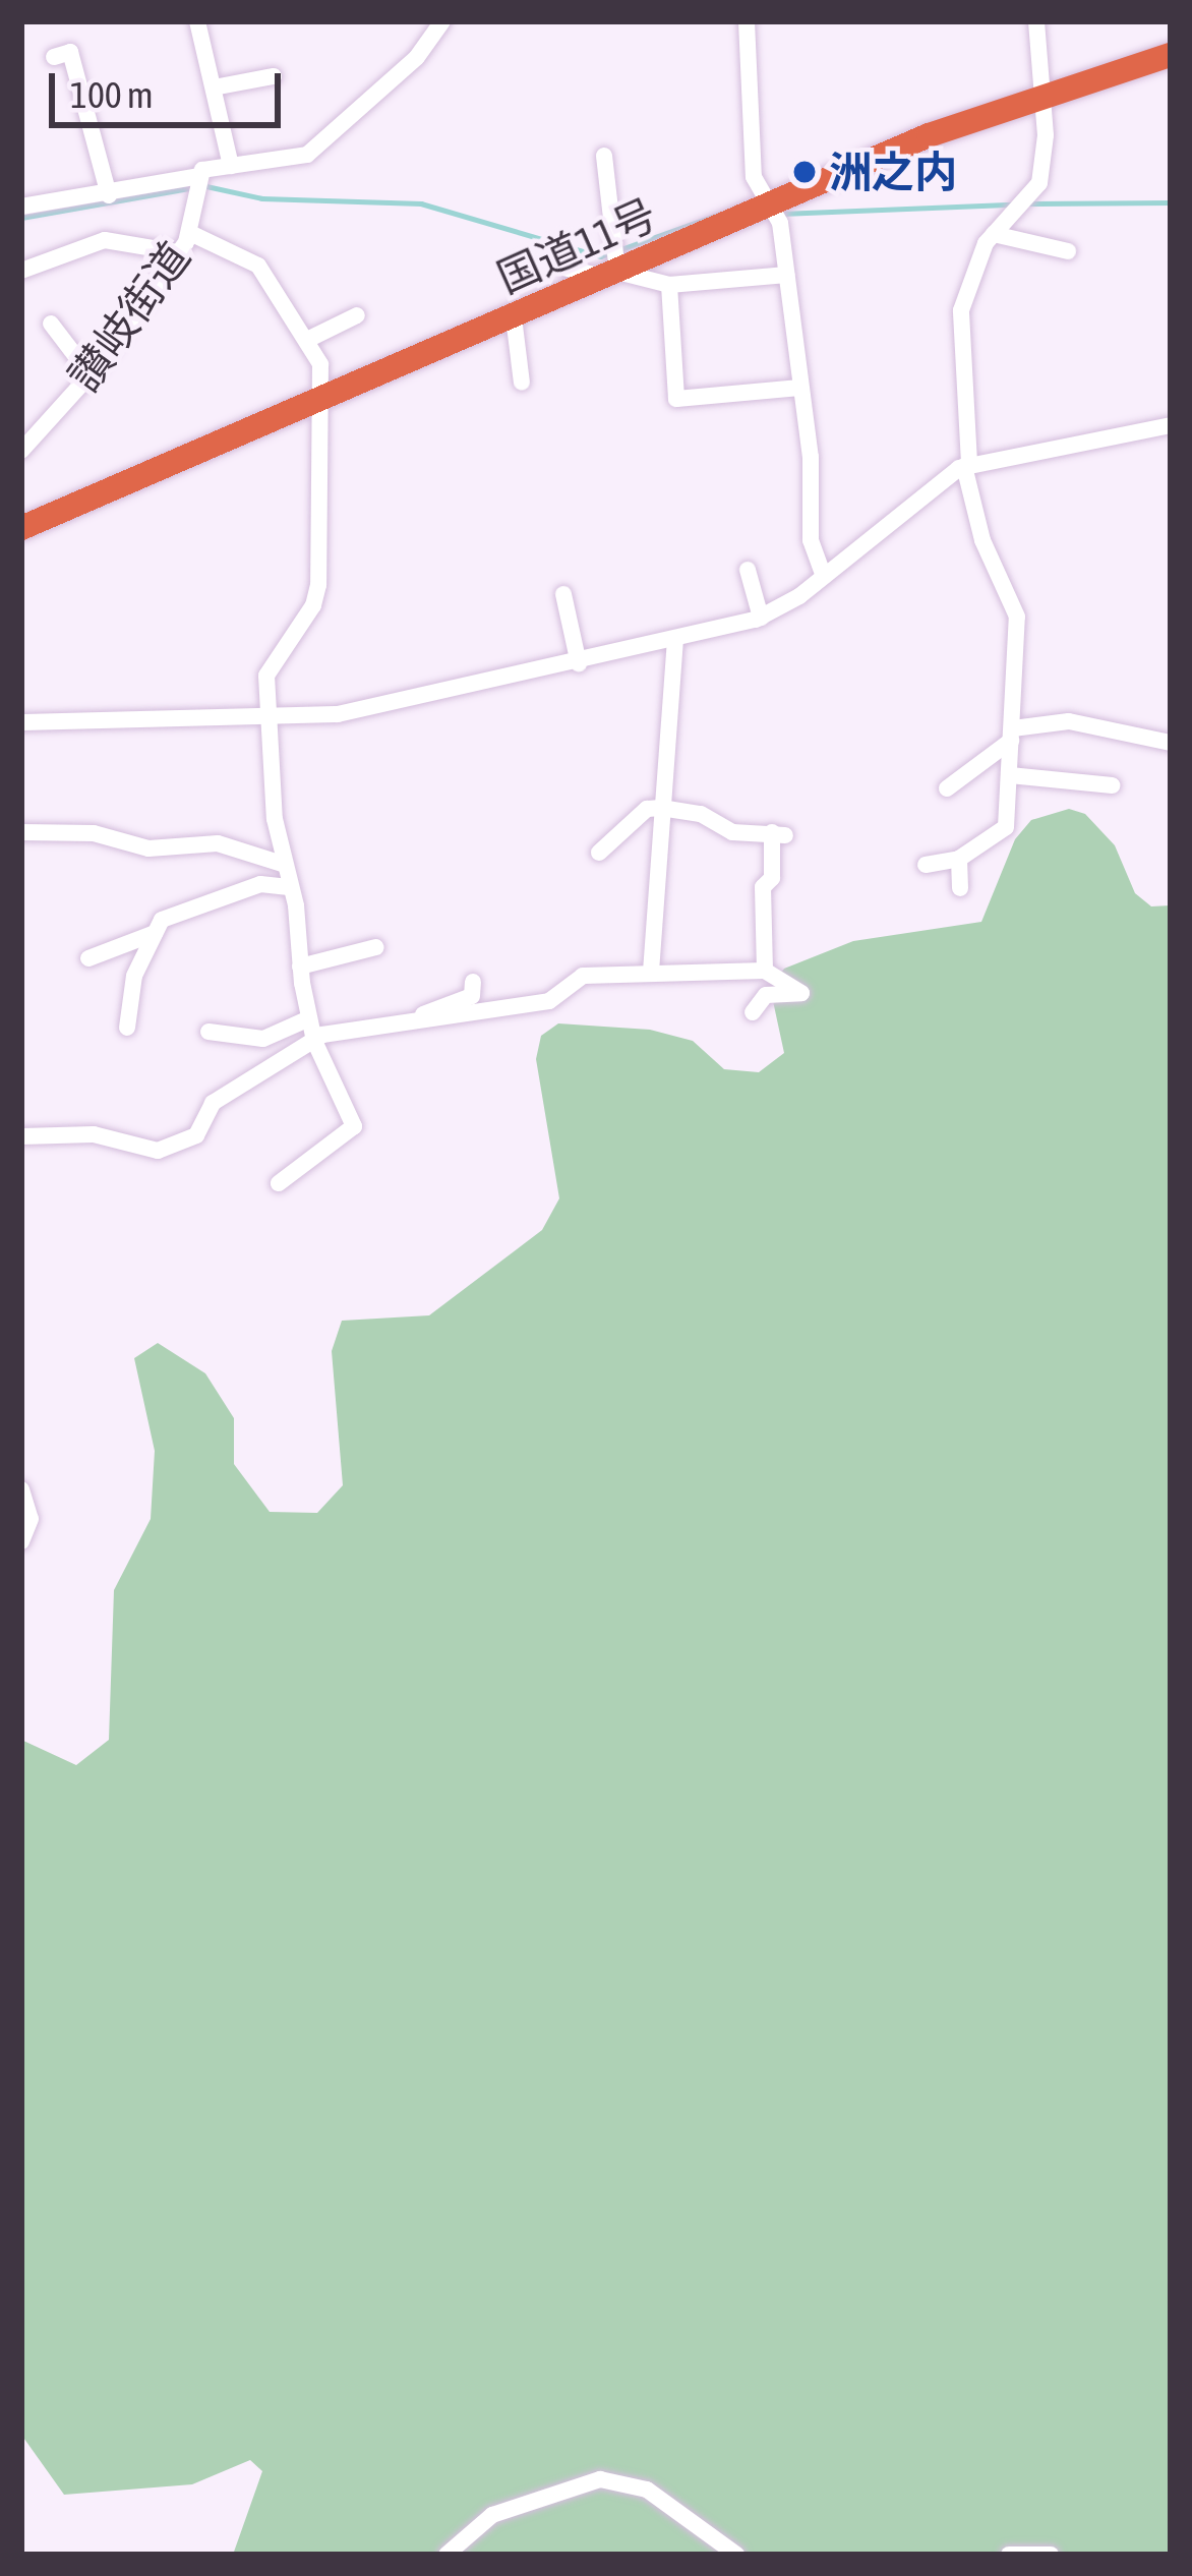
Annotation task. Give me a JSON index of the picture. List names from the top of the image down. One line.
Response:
{"streets":{"highway":["国道11号"],"street":["讃岐街道"]},"places":["洲之内"],"scale_bar":"100 m"}
